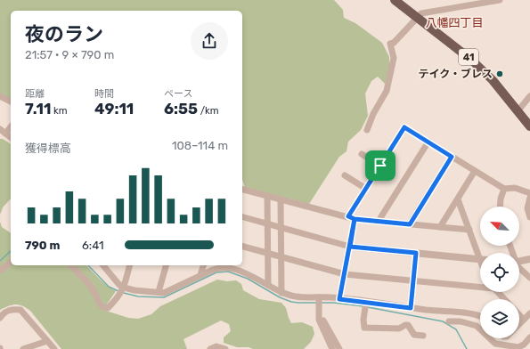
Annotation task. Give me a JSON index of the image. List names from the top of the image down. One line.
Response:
{"streets":{"main road":["41"]},"districts":["八幡四丁目"],"places":["テイク・ブレス"],"north":"top left","page":{"heading":["夜のラン","21:57 · 9 × 790 m"],"stats":[["距離","7.11 km"],["時間","49:11"],["ペース","6:55 /km"]],"chart":["獲得標高","108–114 m"],"list":[{"name":"790 m","note":"6:41"}]}}
